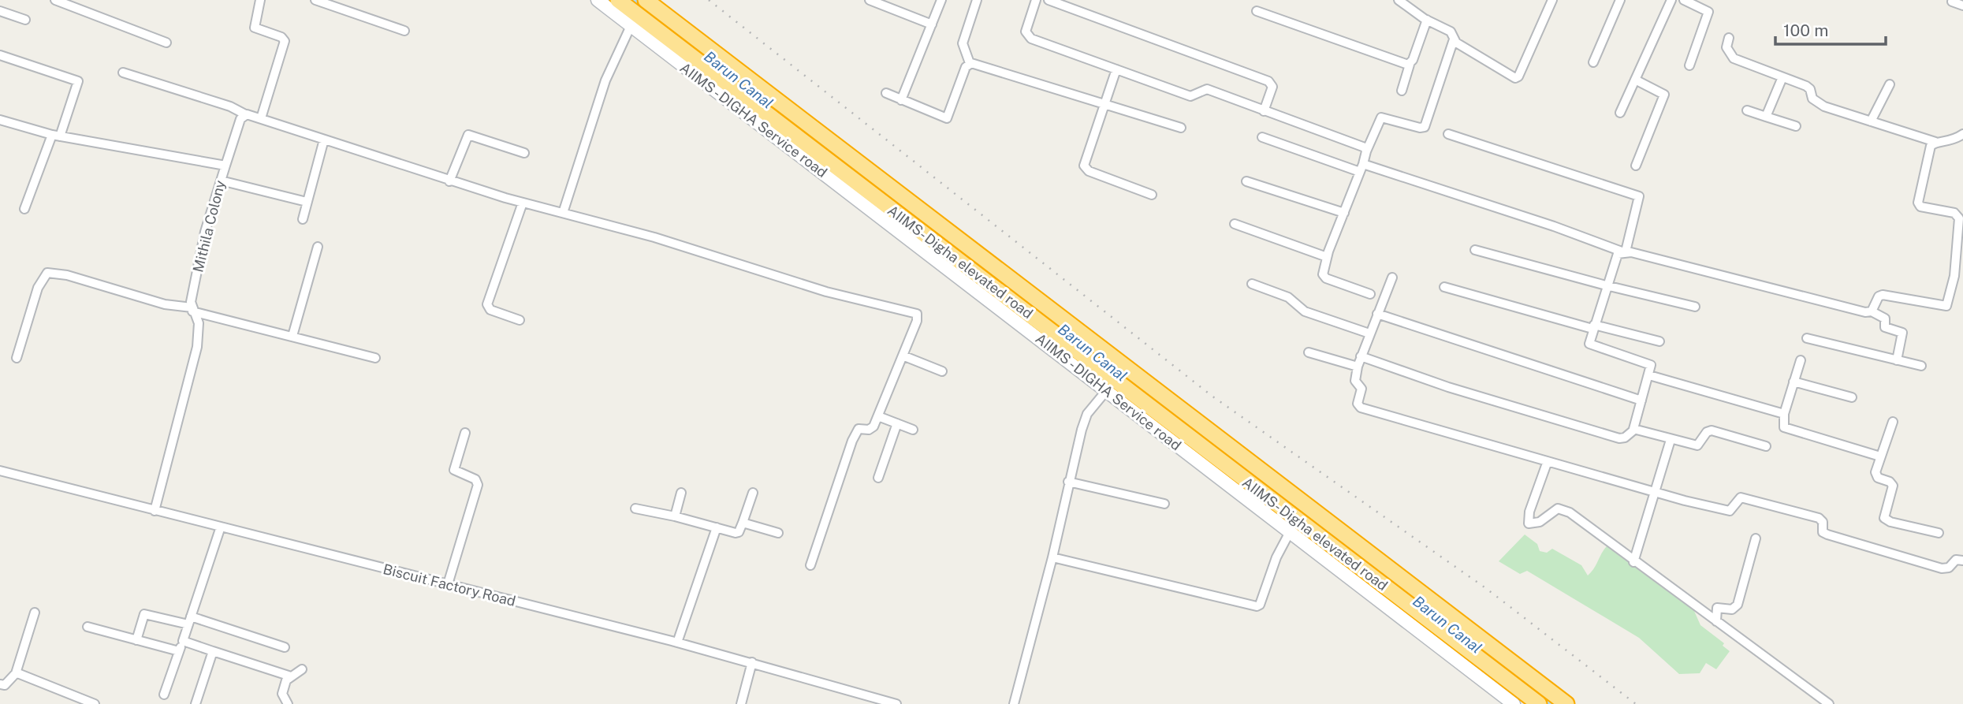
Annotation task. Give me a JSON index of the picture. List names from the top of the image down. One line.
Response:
{"streets":{"highway":["AIIMS- Digha elevated road"],"main road":["AIIMS - DIGHA Service road"],"street":["Mithila Colony","Biscuit Factory Road"]},"crossings":[["Mithila Colony","Biscuit Factory Road"]],"water":["Barun Canal"],"scale_bar":"100 m"}
